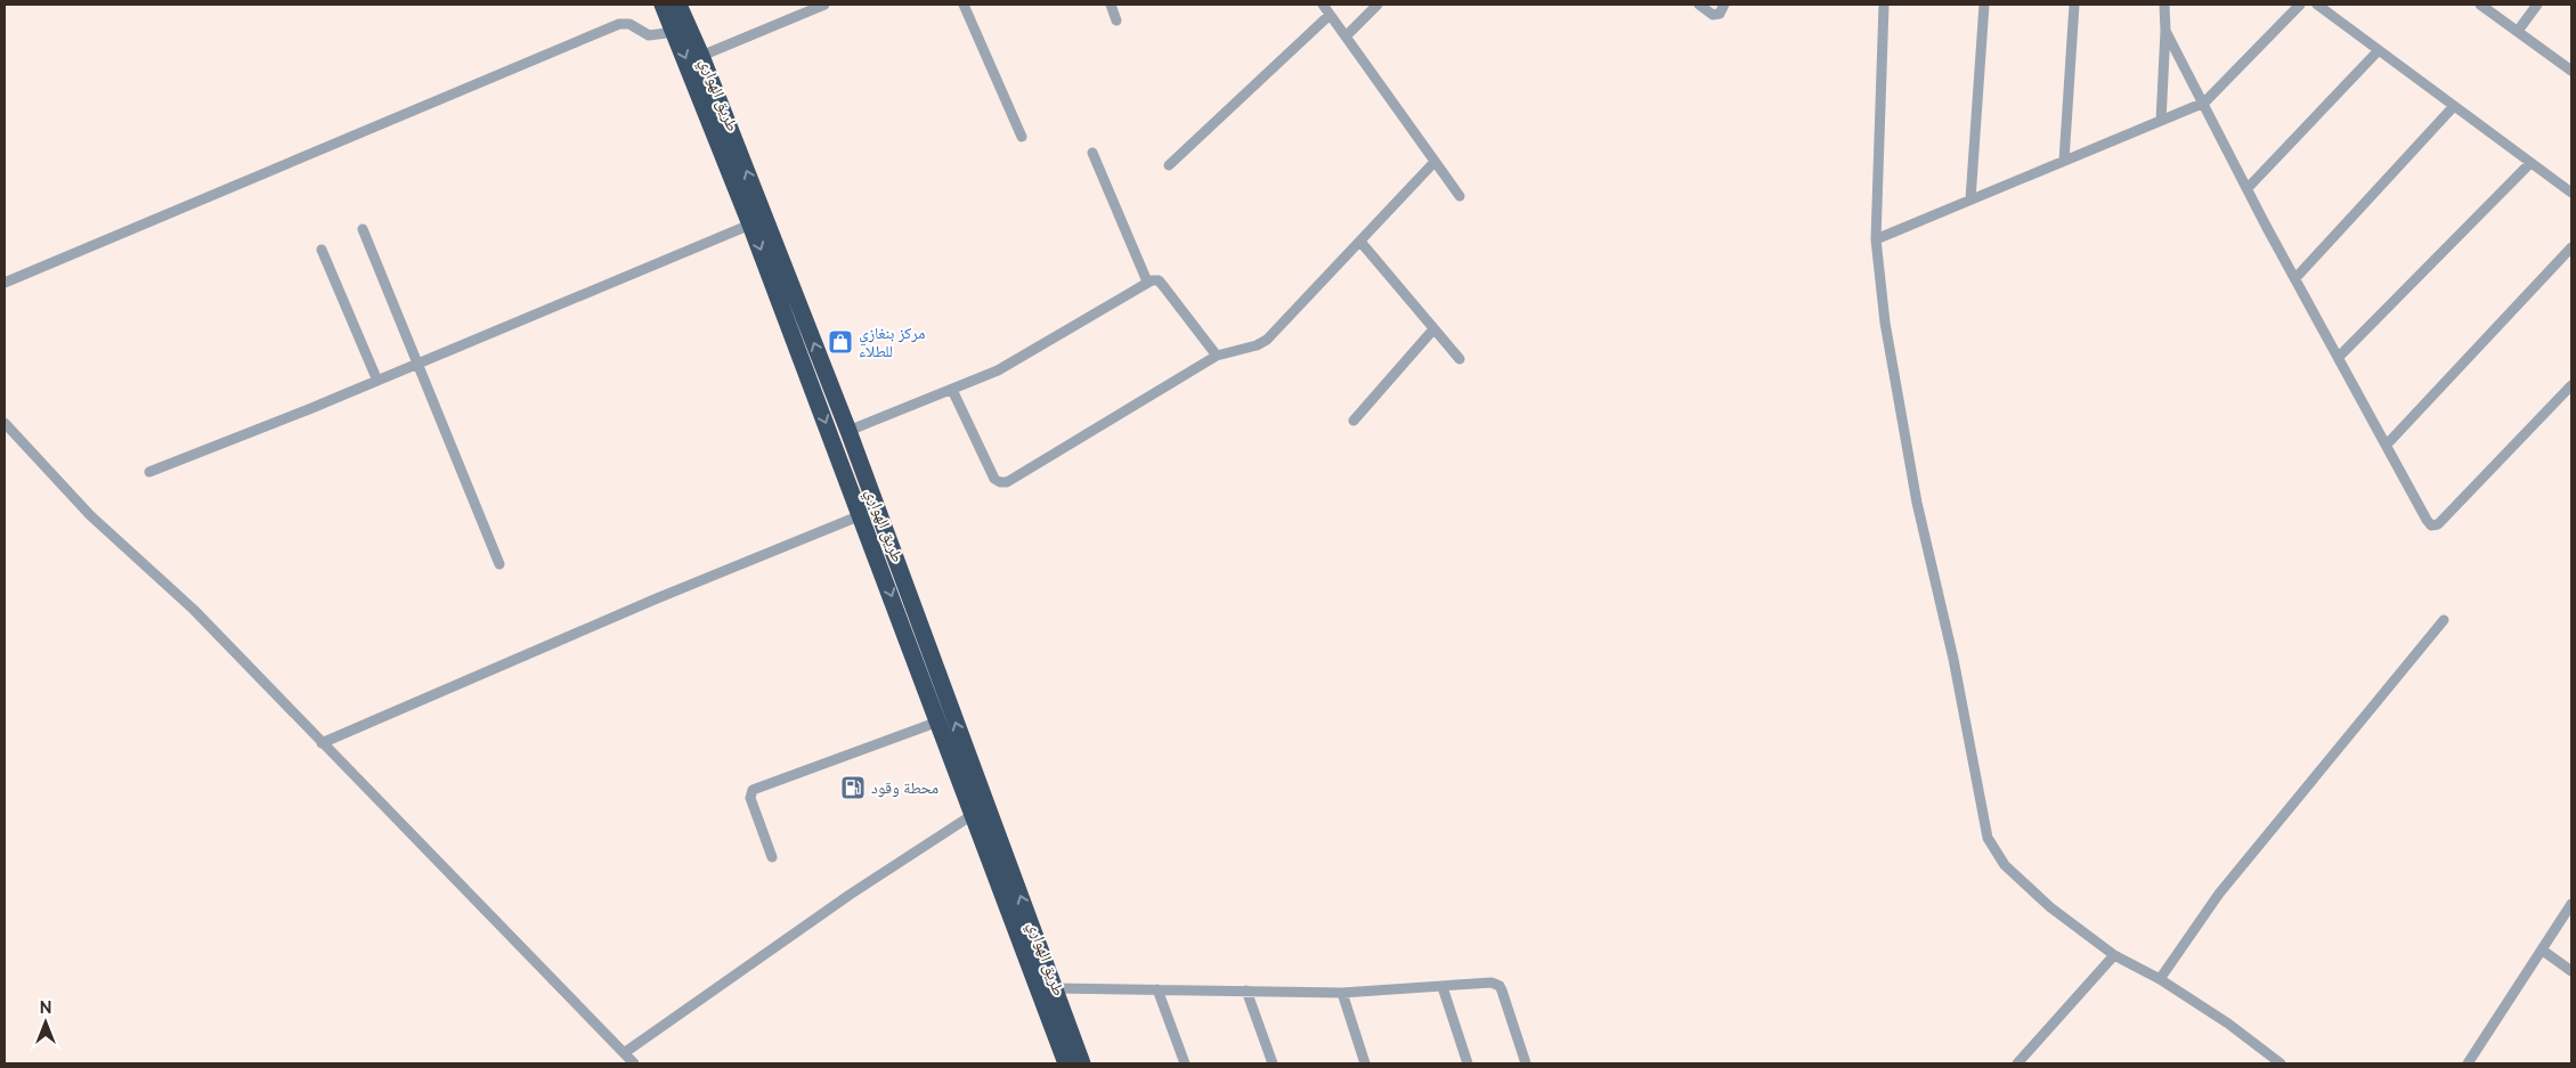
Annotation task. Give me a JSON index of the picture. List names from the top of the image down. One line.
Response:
{"streets":{"highway":["طريق الهواري"]},"places":{"shop":["مركز بنغازي للطلاء"],"fuel station":["محطة وقود"]},"north":"top"}
